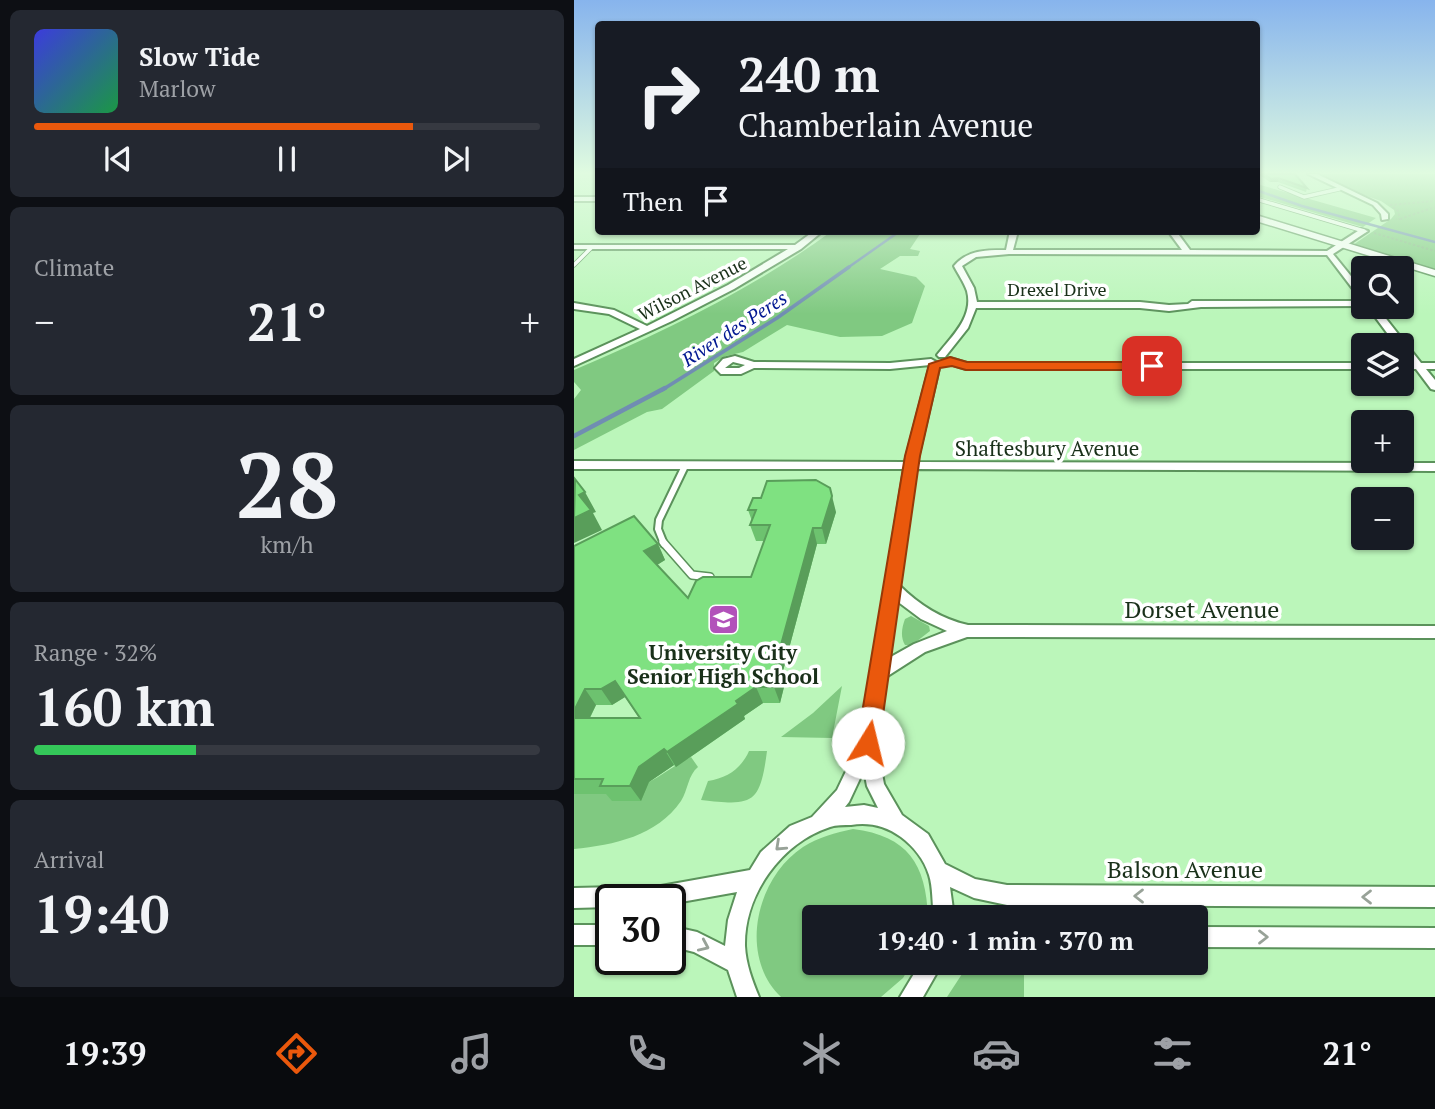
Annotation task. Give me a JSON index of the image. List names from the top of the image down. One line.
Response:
{"streets":{"street":["Wilson Avenue","Drexel Drive","Shaftesbury Avenue","Dorset Avenue","Balson Avenue"]},"water":["River des Peres"],"places":{"school or university":["University City Senior High School"]},"page":{"turn":["240 m","Chamberlain Avenue"],"song":["Slow Tide","Marlow"],"then":"Then","tile":["Climate",["28","km/h"],["Range · 32%","160 km"],["Arrival","19:40"]],"map_buttons":["+","−"],"heat":["−","21°","+"],"limit":"30","trip":"19:40 · 1 min · 370 m","tabs":["19:39","21°"]}}
